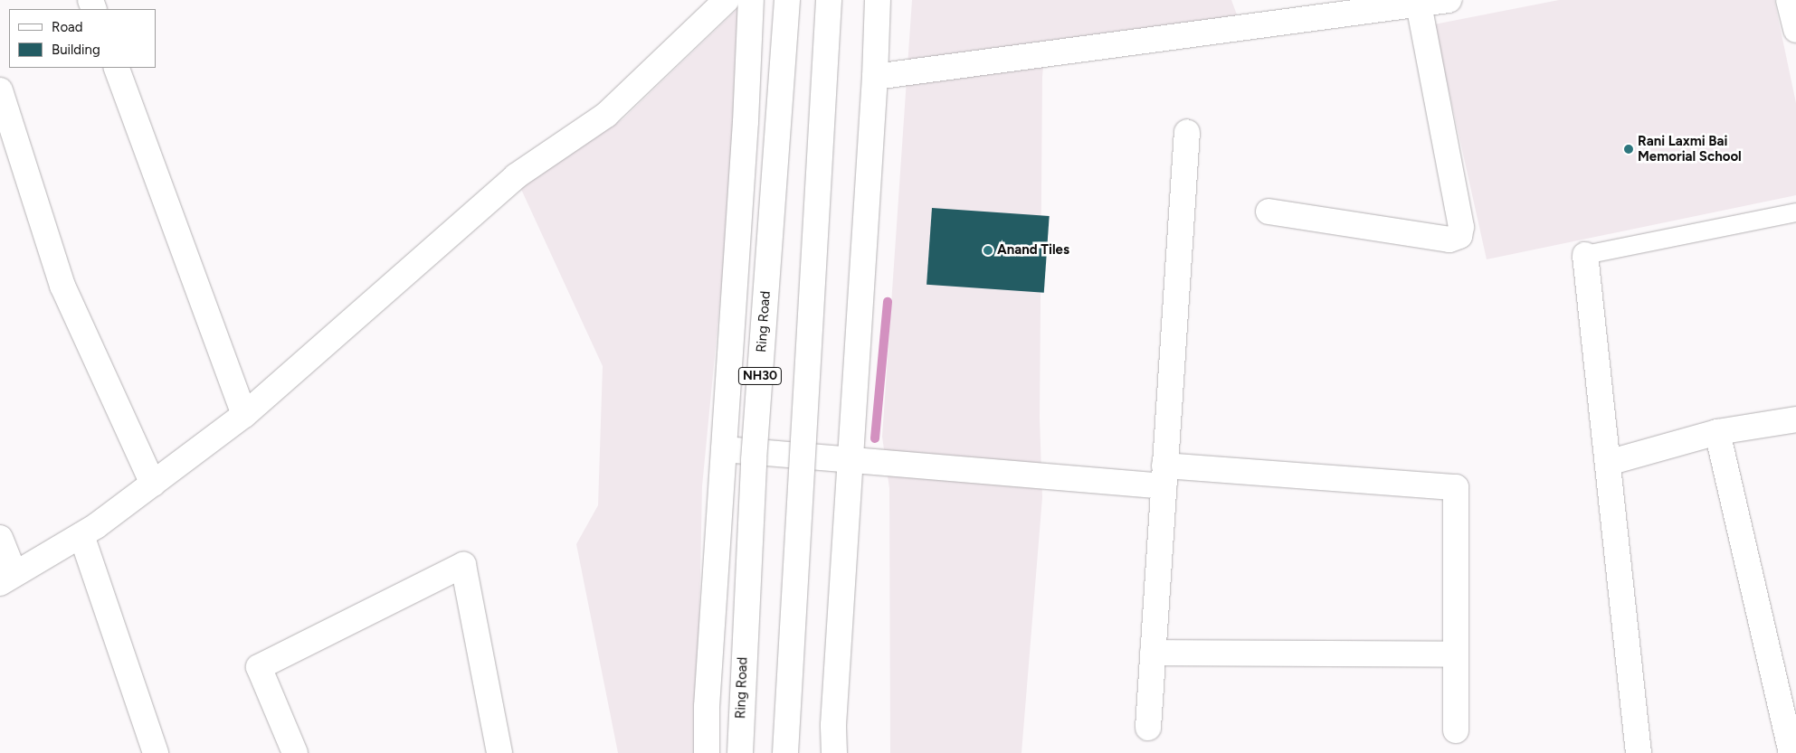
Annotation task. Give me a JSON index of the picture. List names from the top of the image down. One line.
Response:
{"streets":{"main road":["Ring Road","NH30"]},"places":["Rani Laxmi Bai Memorial School","Anand Tiles"],"legend":["Road","Building"]}
